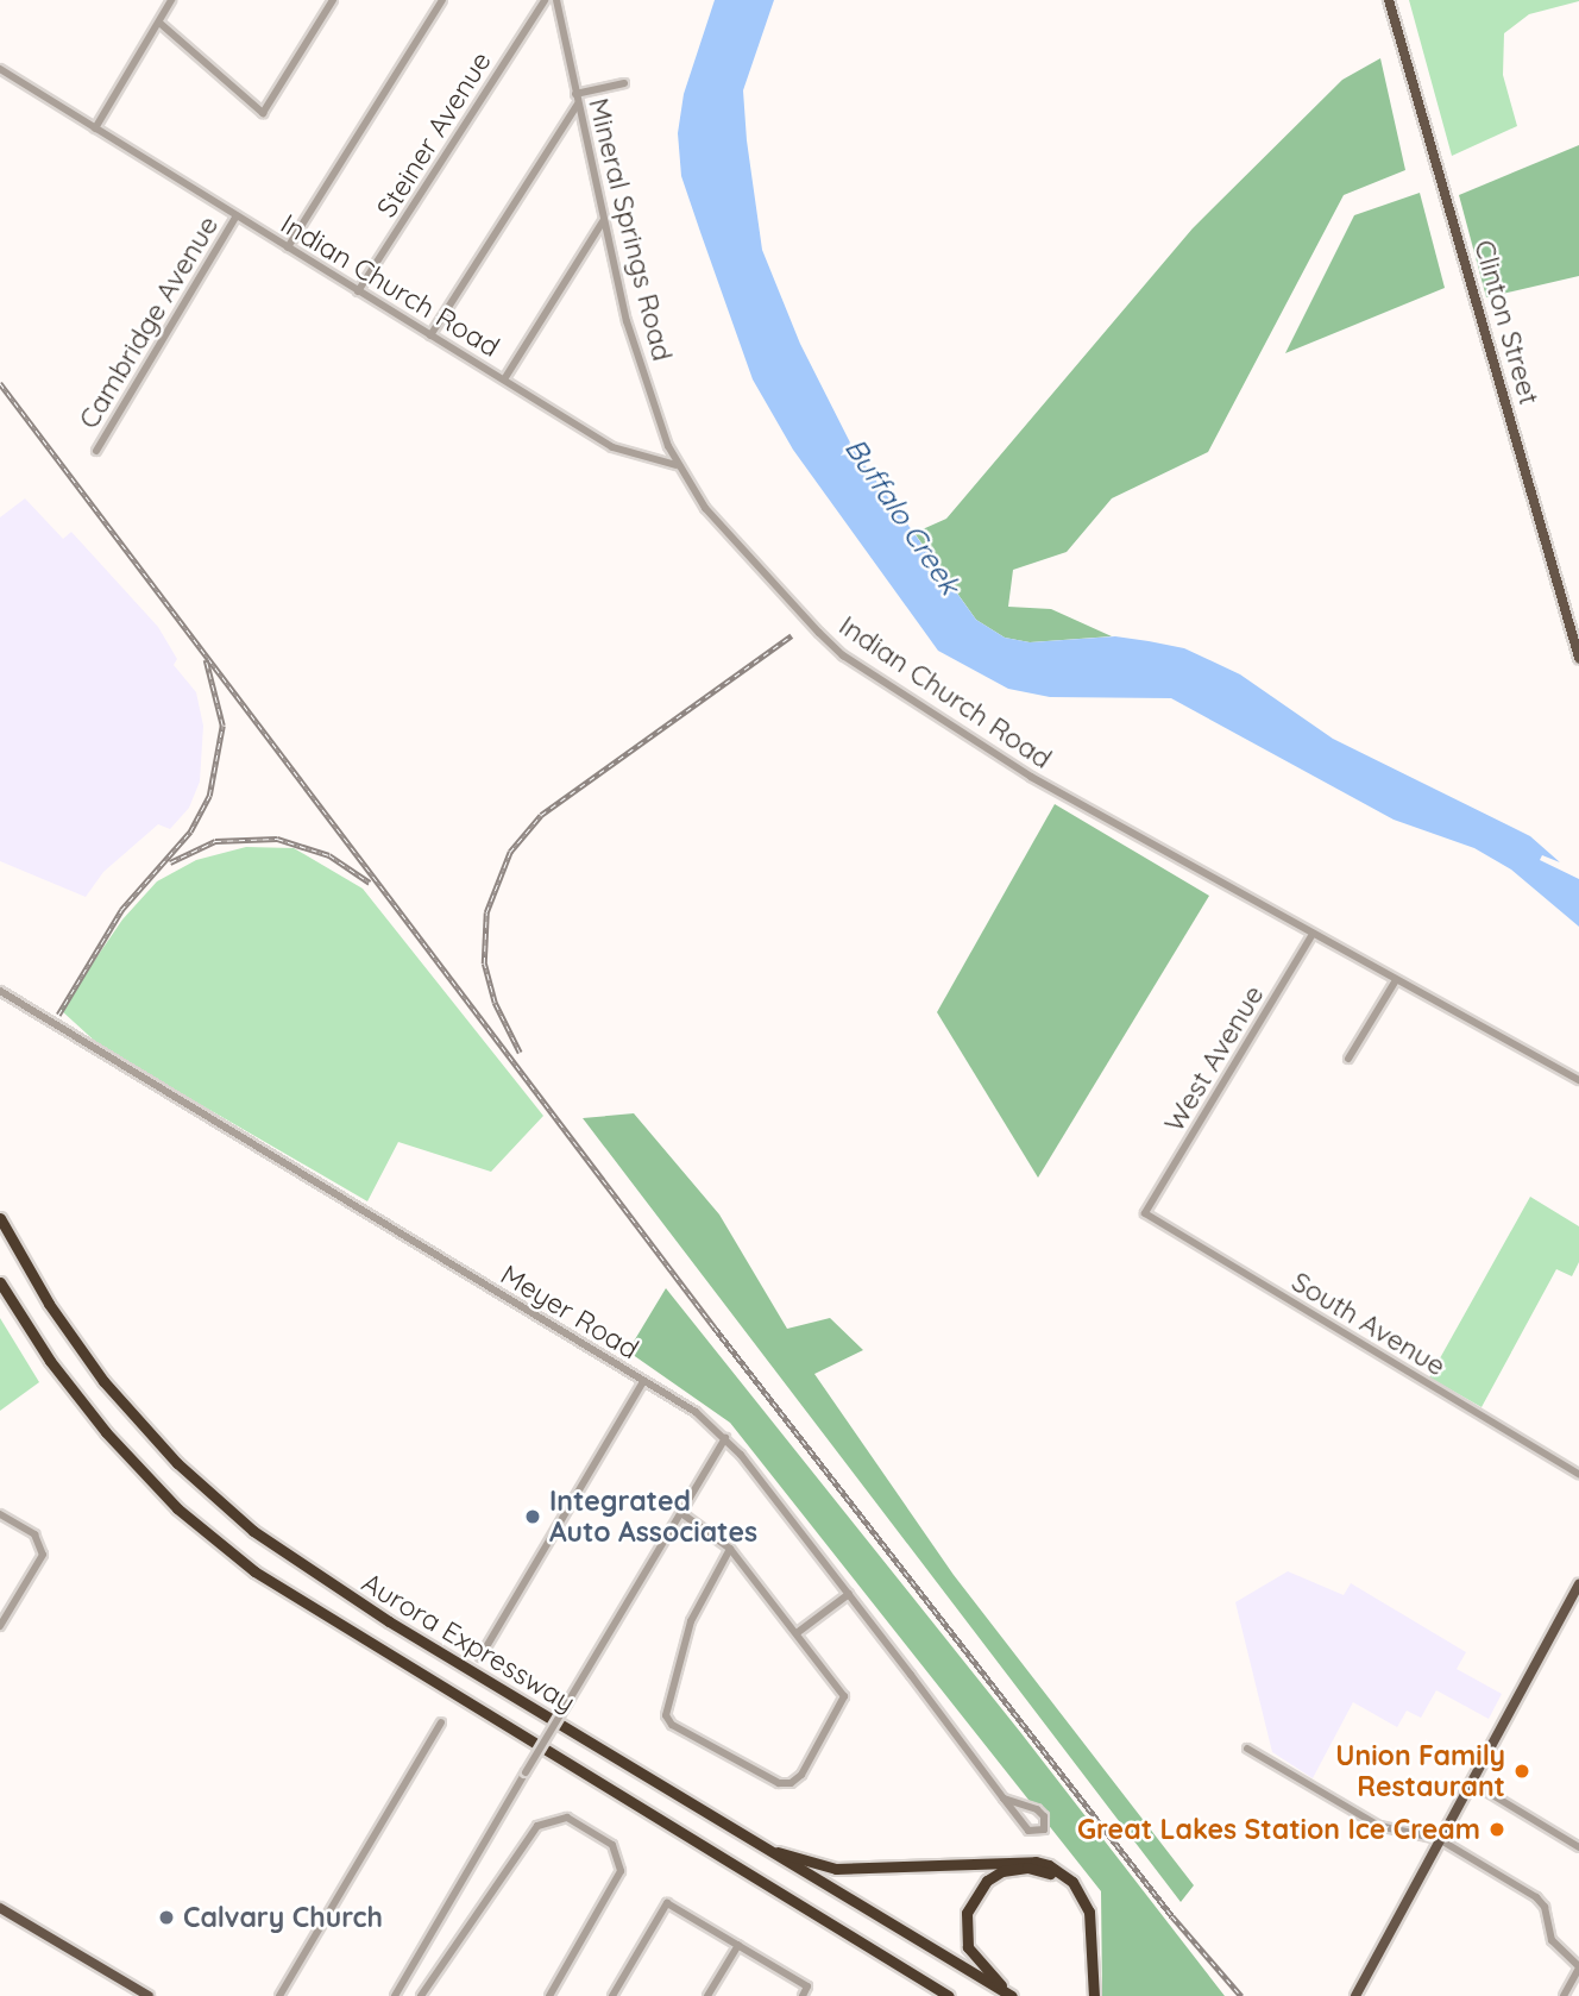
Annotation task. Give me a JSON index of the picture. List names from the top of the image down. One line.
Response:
{"streets":{"highway":["Aurora Expressway"],"main road":["Clinton Street"],"street":["Steiner Avenue","Mineral Springs Road","Indian Church Road","Cambridge Avenue","West Avenue","Meyer Road","South Avenue"]},"crossings":[["Steiner Avenue","Indian Church Road"],["Mineral Springs Road","Indian Church Road"],["Indian Church Road","Cambridge Avenue"],["Indian Church Road","West Avenue"],["West Avenue","South Avenue"]],"water":["Buffalo Creek"],"places":["Integrated Auto Associates","Union Family Restaurant","Great Lakes Station Ice Cream","Calvary Church"]}
